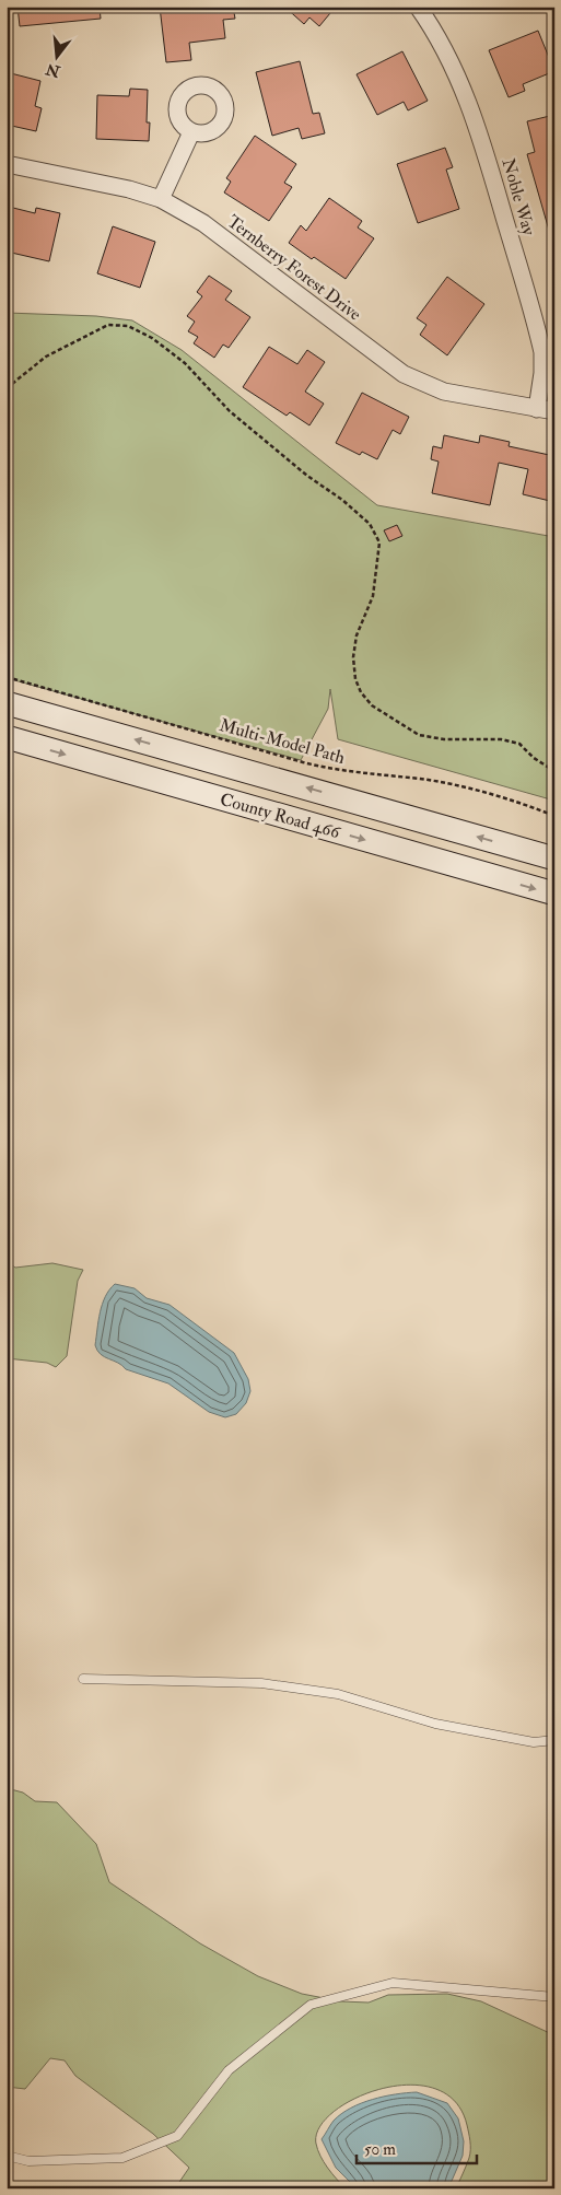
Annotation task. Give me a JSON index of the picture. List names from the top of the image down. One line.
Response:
{"streets":{"main road":["County Road 466"],"street":["Noble Way","Ternberry Forest Drive"],"path":["Multi-Model Path"]},"crossings":[["Noble Way","Ternberry Forest Drive"]],"scale_bar":"50 m","north":"bottom"}
